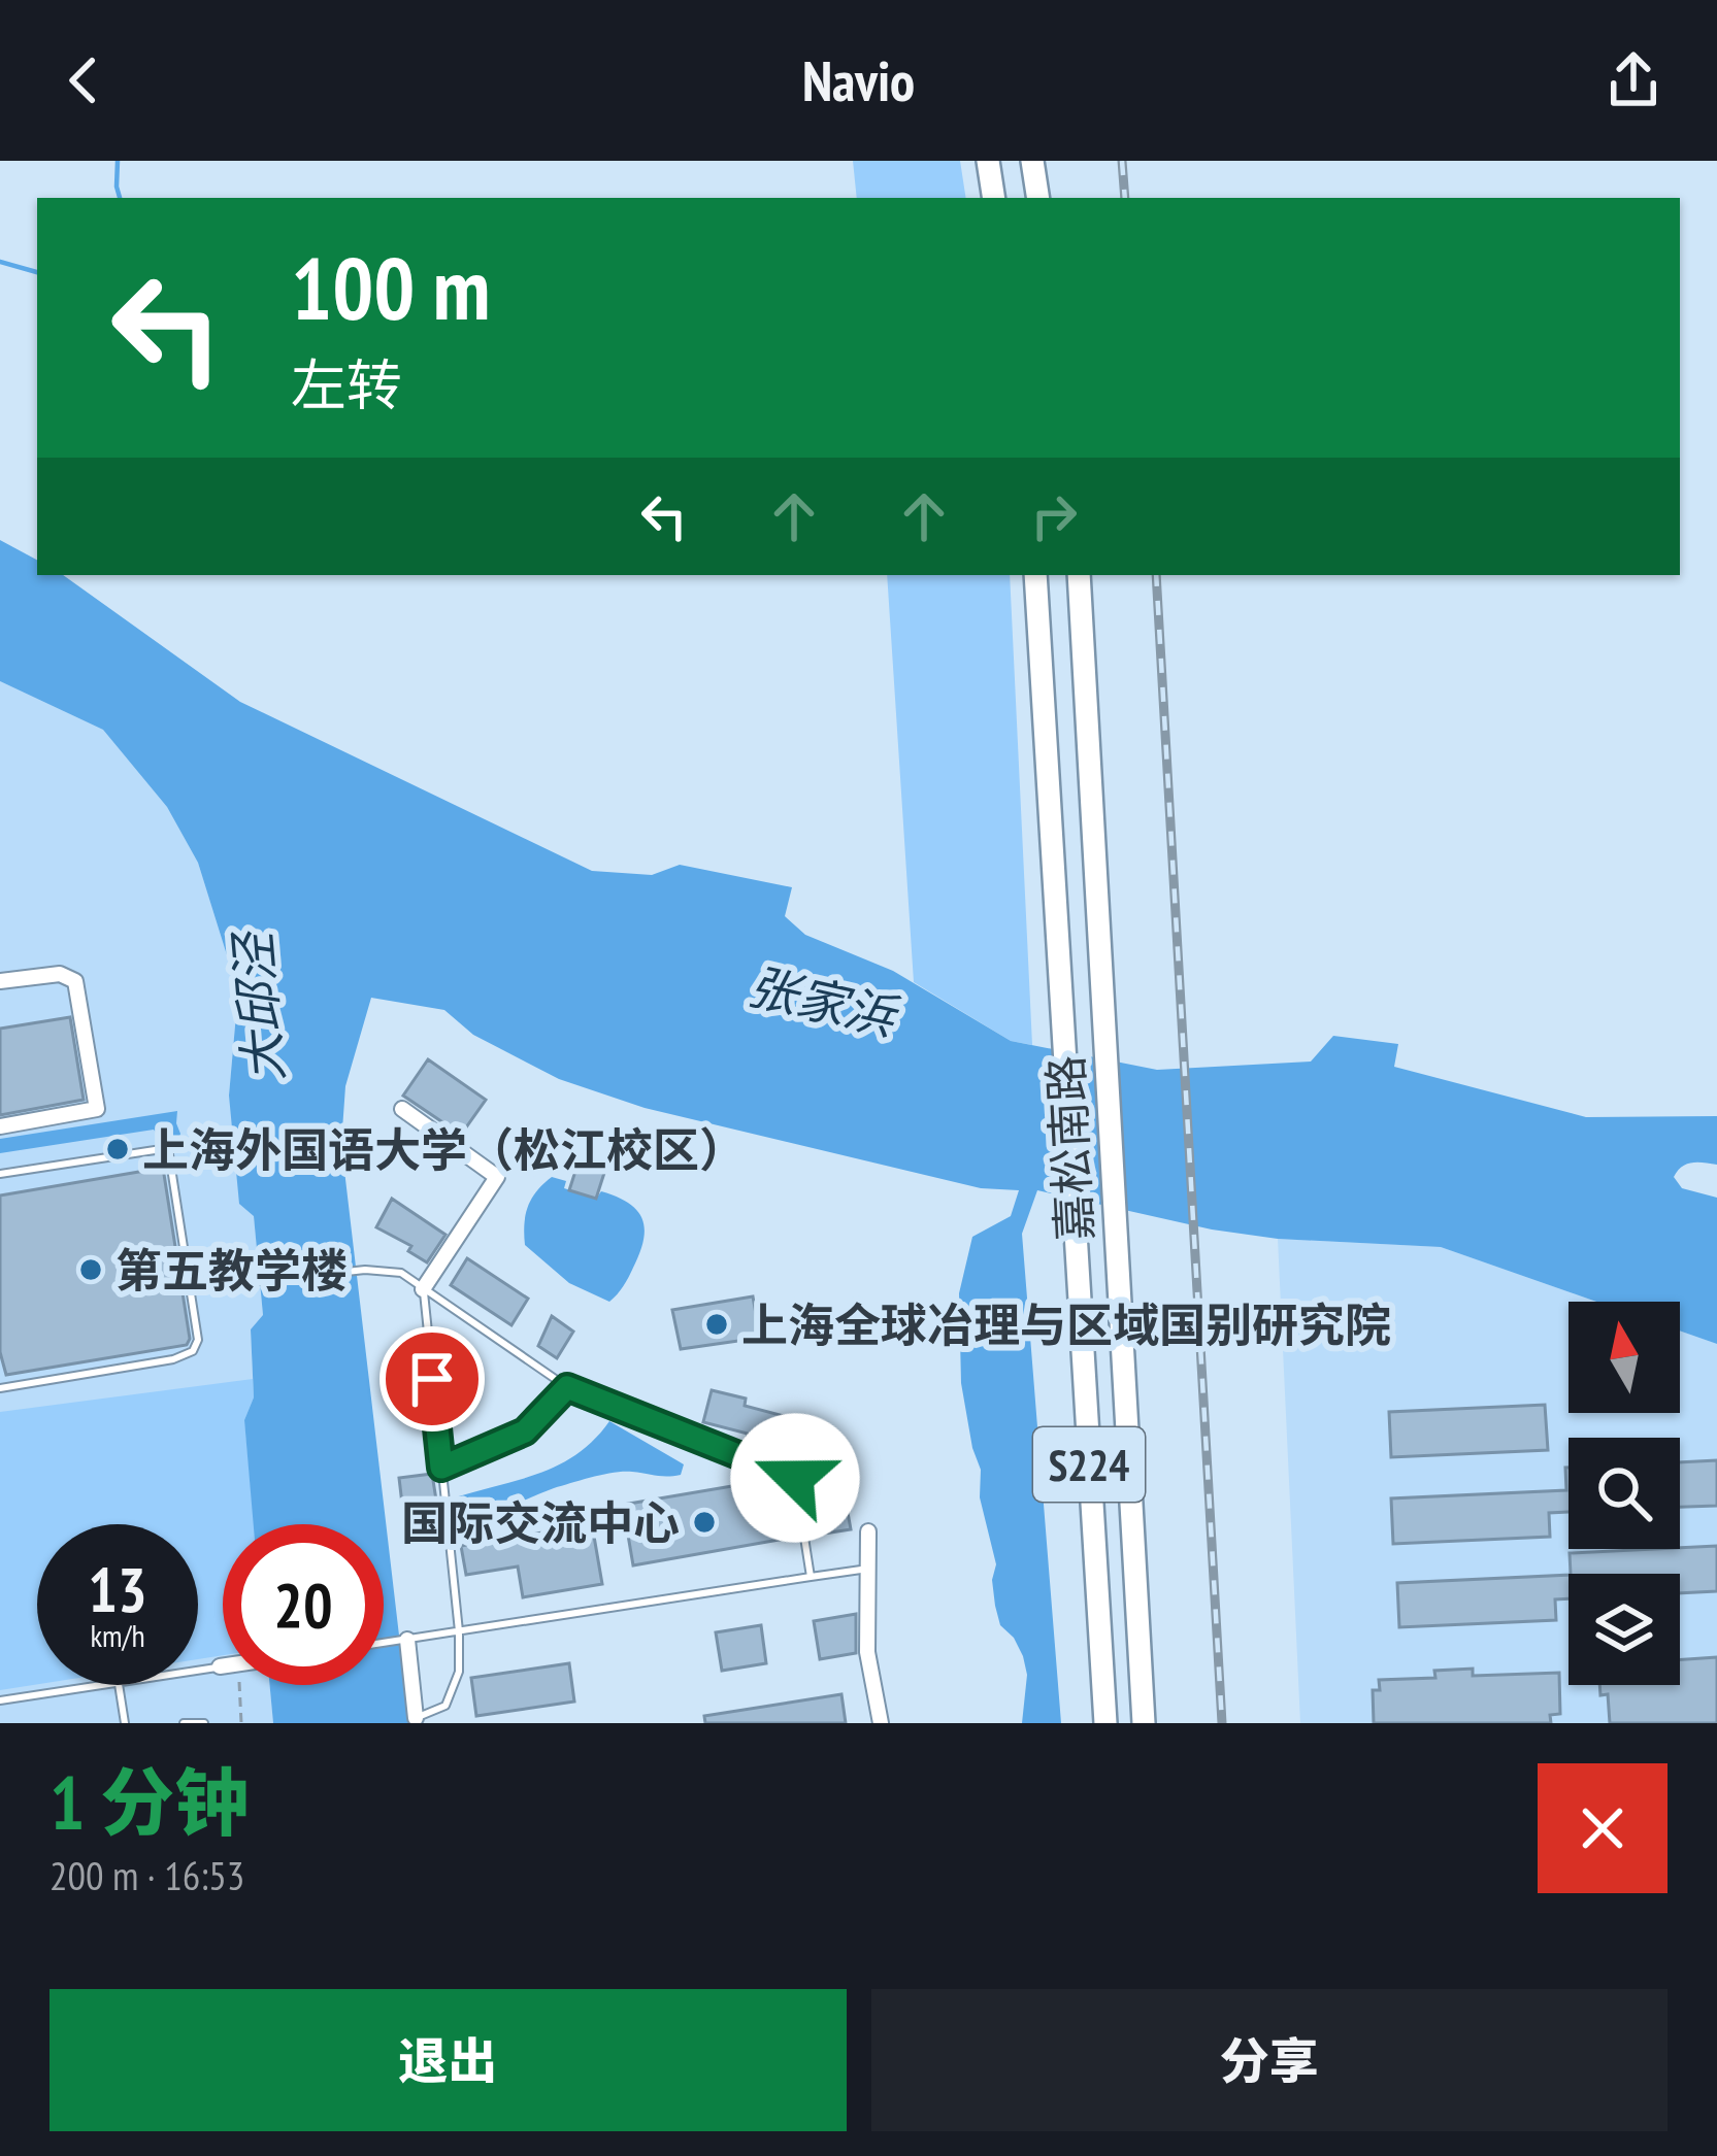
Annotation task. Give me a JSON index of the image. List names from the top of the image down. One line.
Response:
{"streets":{"main road":["嘉松南路","S224"]},"water":["张家浜","大邱泾"],"places":["上海外国语大学（松江校区）","第五教学楼","上海全球冶理与区域国别研究院","国际交流中心"],"north":"top","page":{"header":"Navio","turn":["100 m","左转"],"speed":"13 km/h","limit":"20","heading":["1 分钟","200 m · 16:53"],"buttons":["退出","分享"]}}
